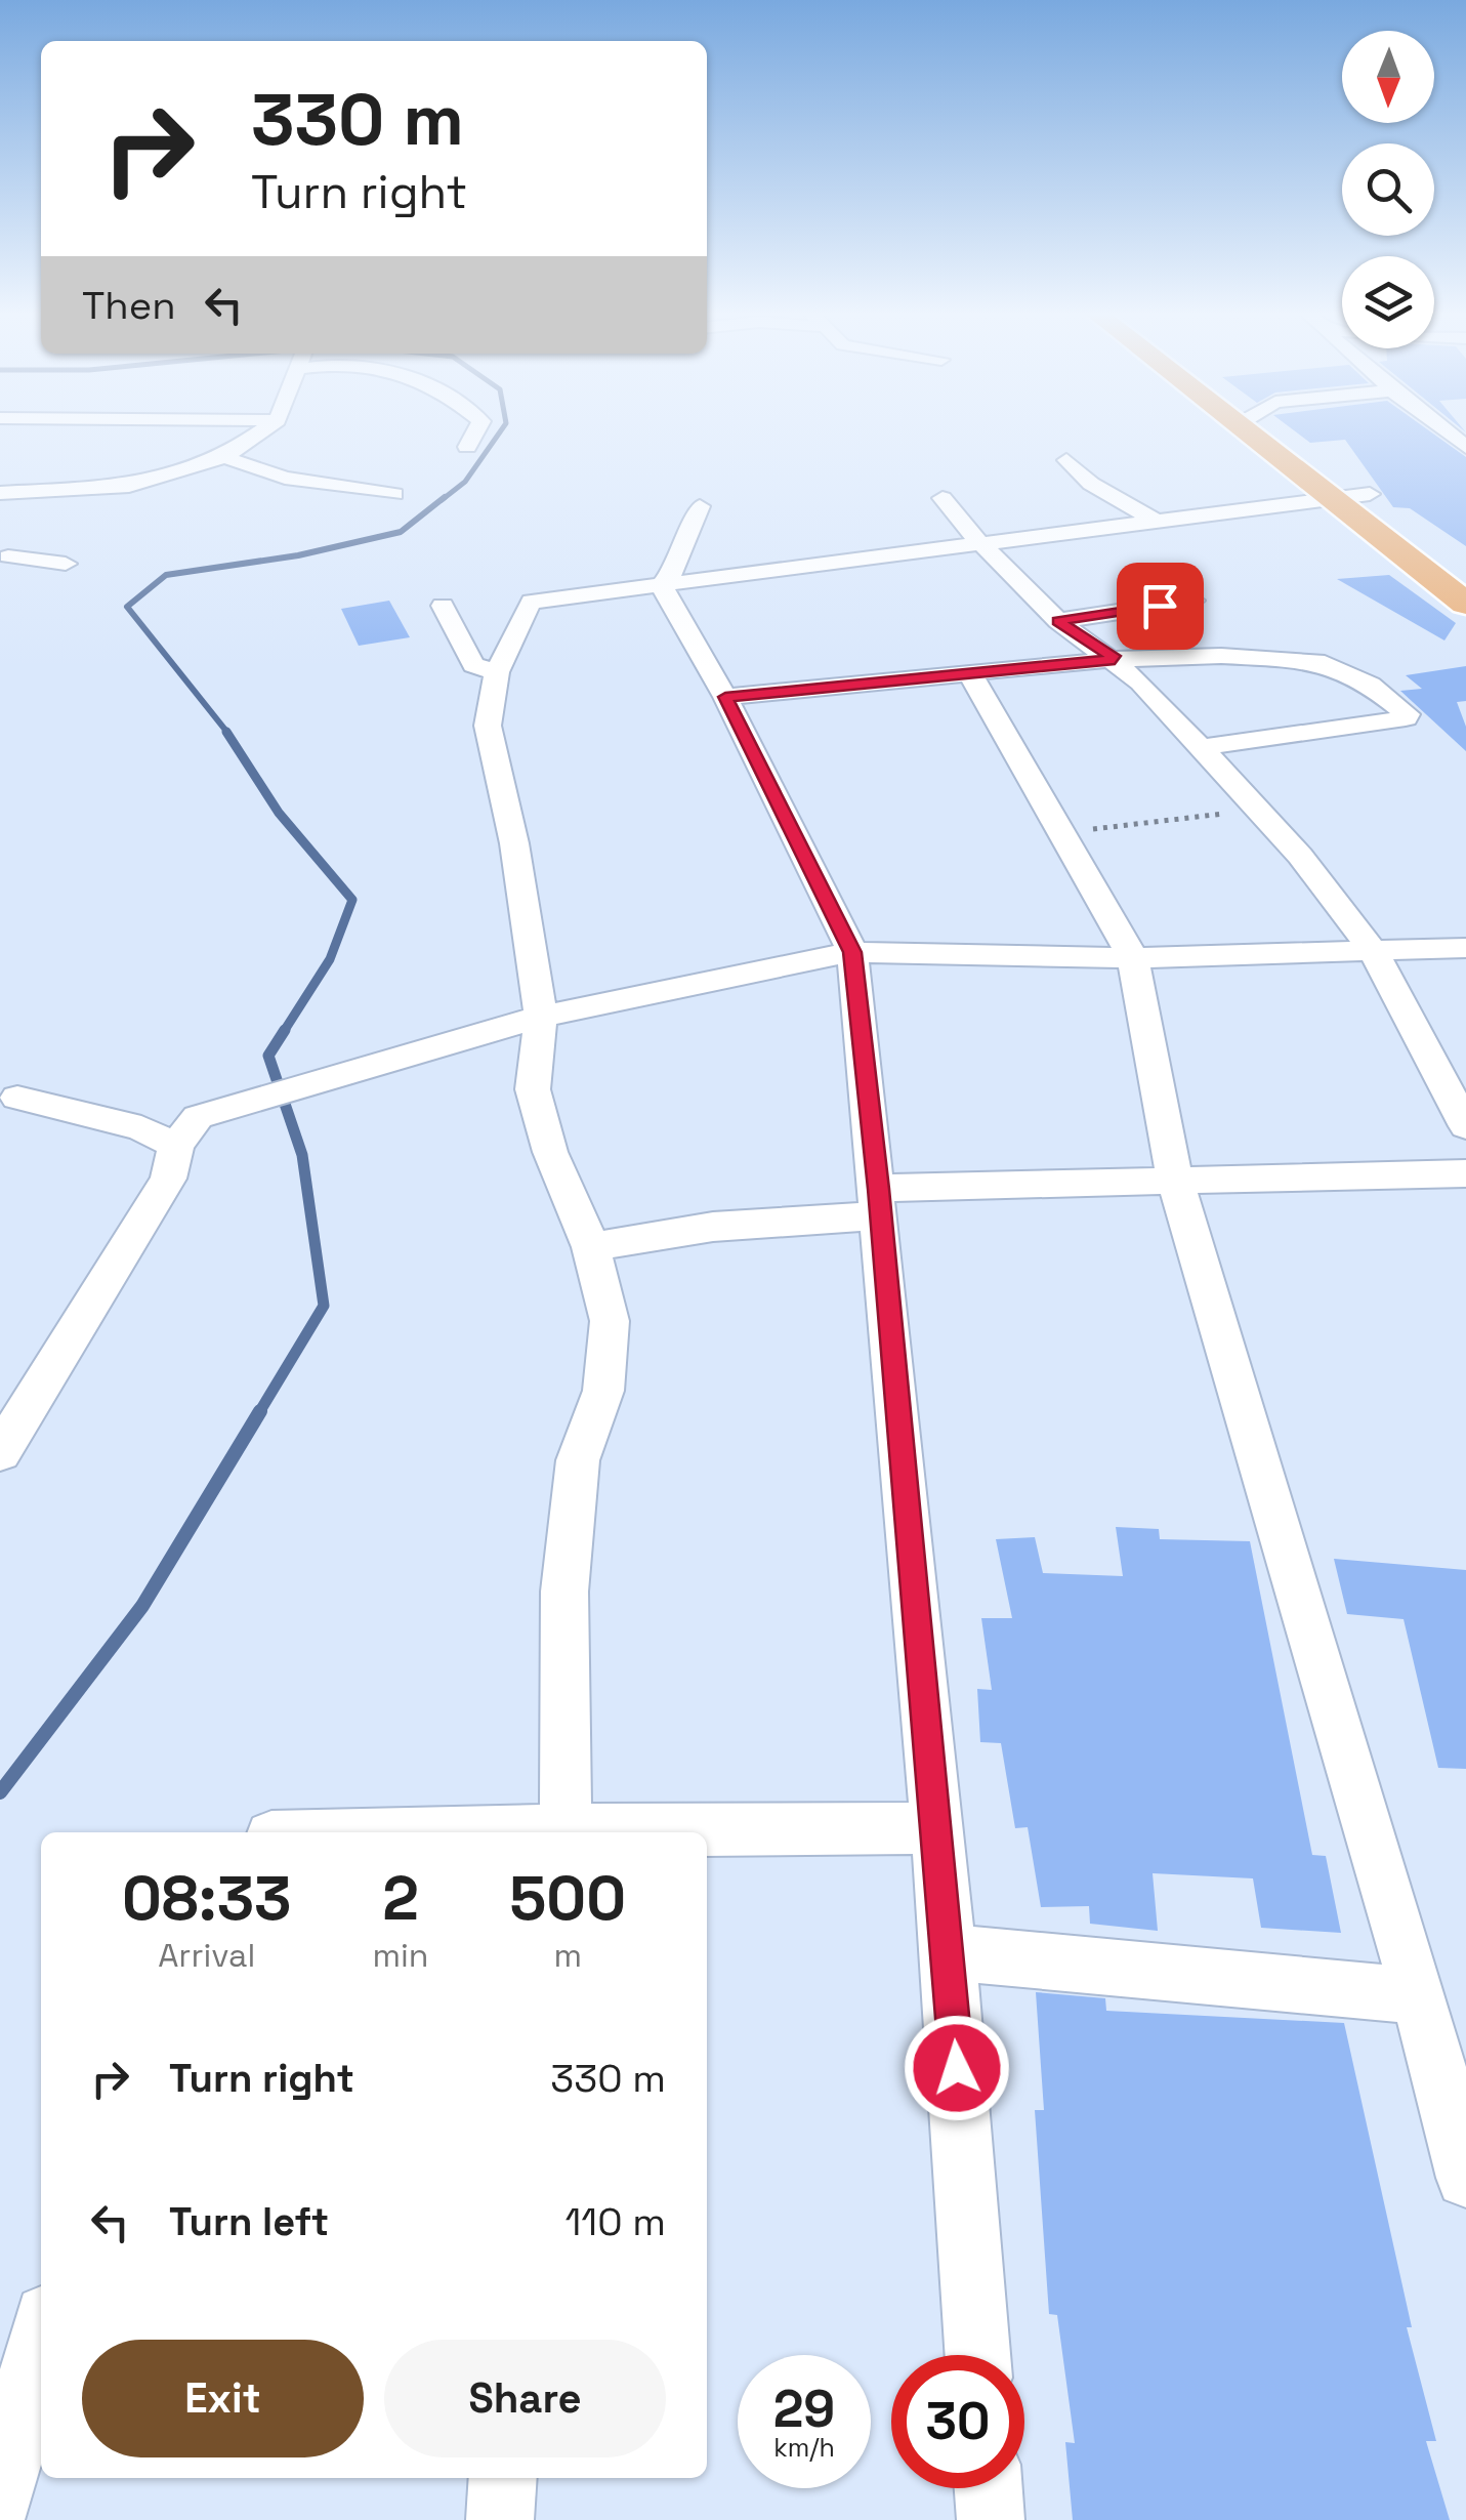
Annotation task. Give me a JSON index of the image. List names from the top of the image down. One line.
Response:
{"north":"bottom","page":{"turn":["330 m","Turn right"],"then":"Then","eta":["08:33","Arrival","2","min","500","m"],"list":[{"name":"Turn right","value":"330 m"},{"name":"Turn left","value":"110 m"}],"buttons":["Exit","Share"],"speed":"29 km/h","limit":"30"}}
